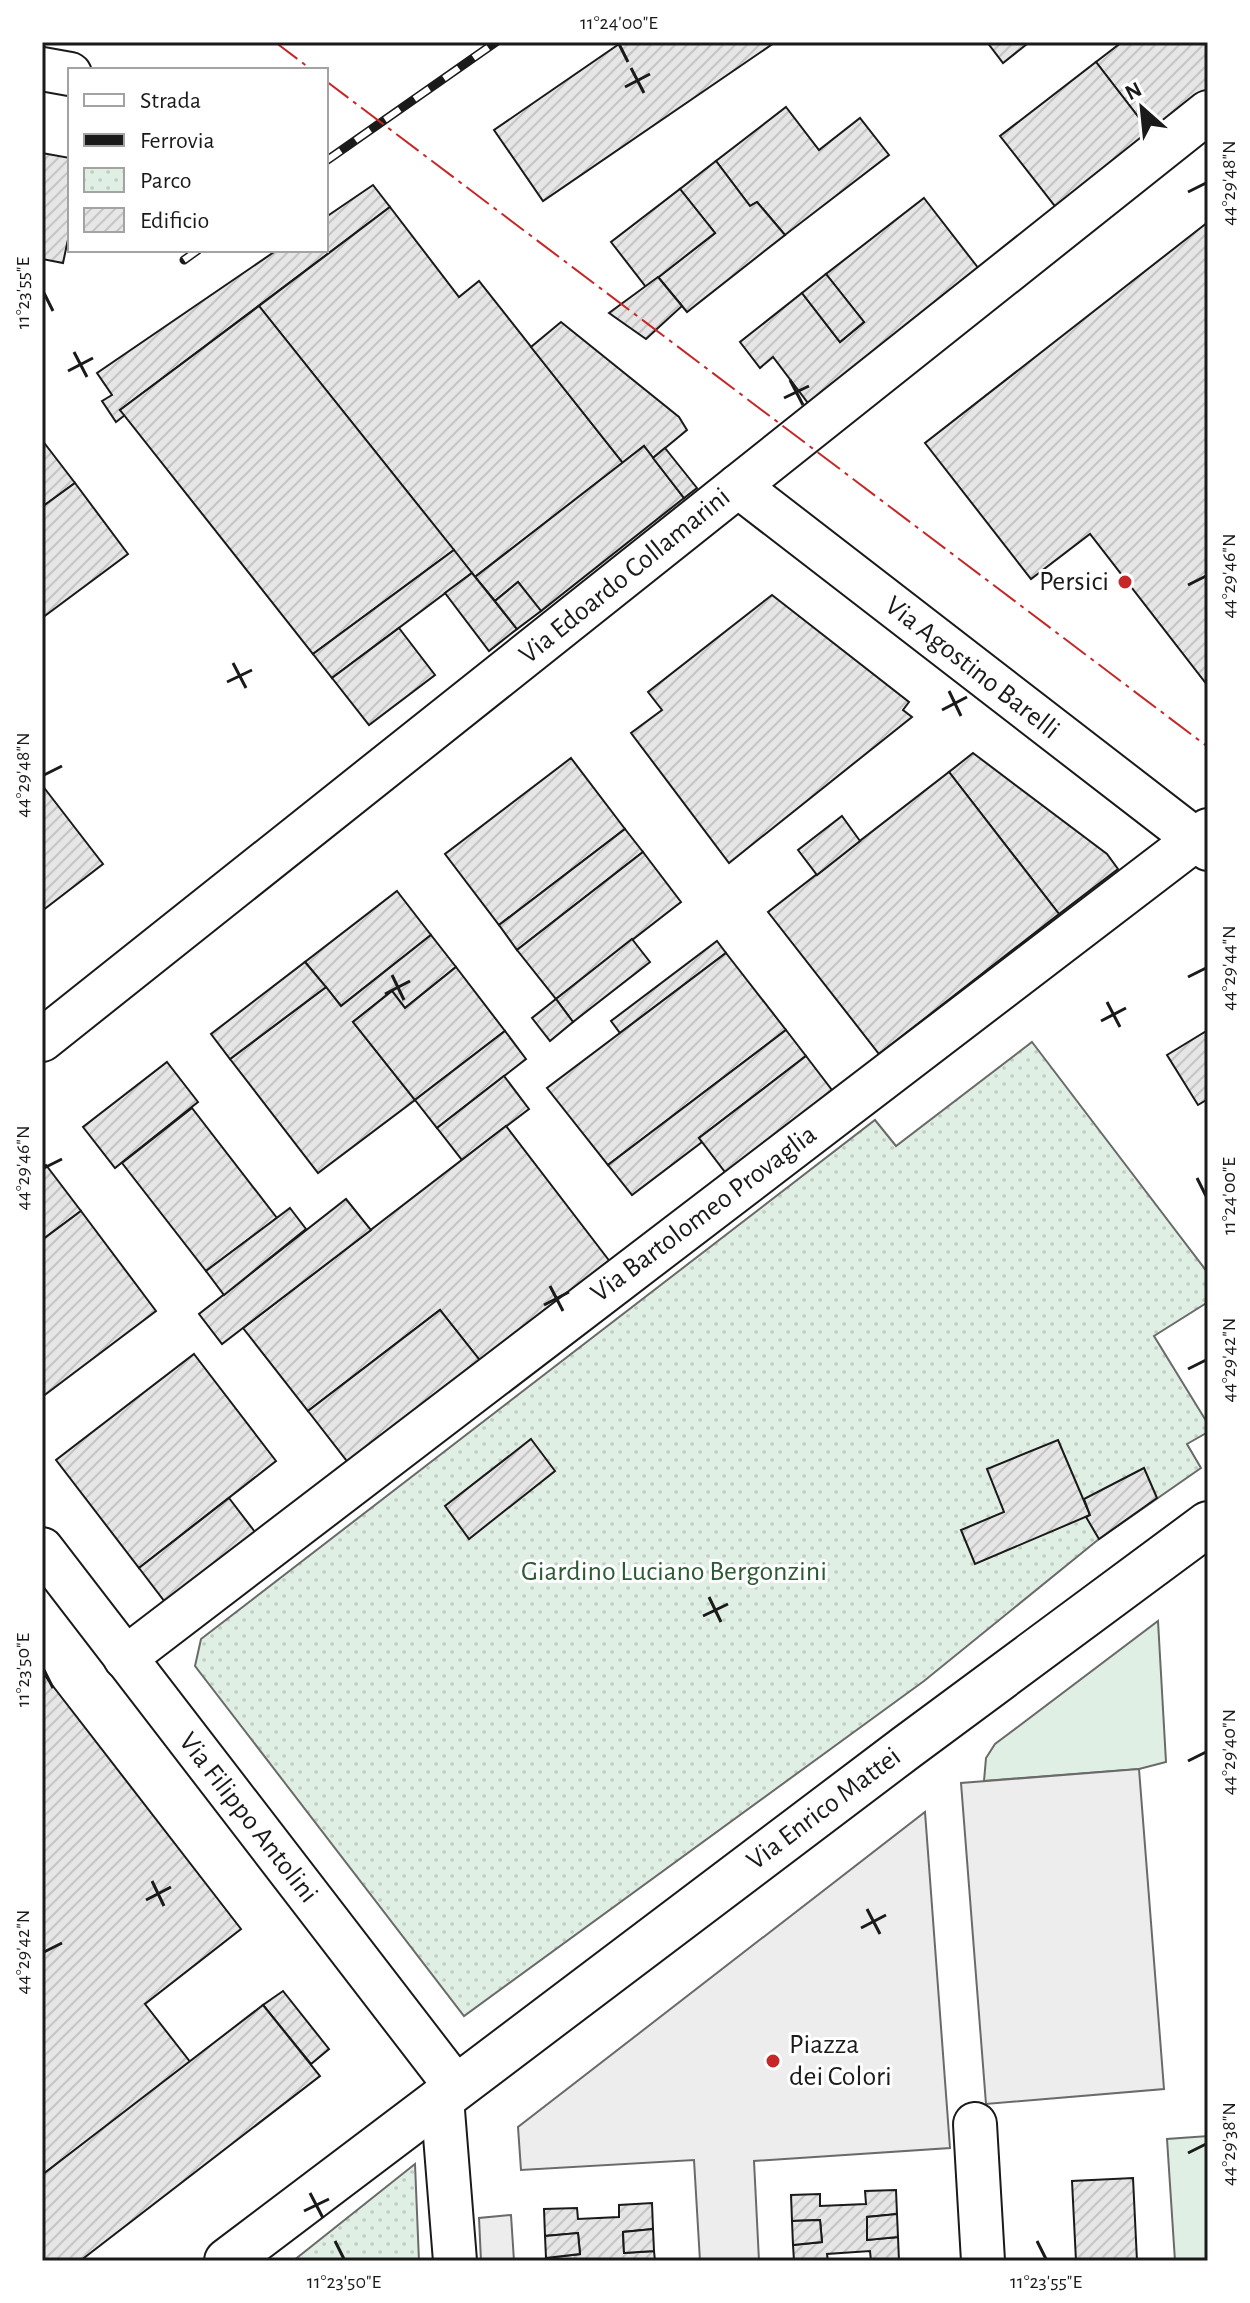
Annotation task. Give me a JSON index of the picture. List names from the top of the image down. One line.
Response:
{"streets":{"main road":["Via Enrico Mattei"],"street":["Via Edoardo Collamarini","Via Agostino Barelli","Via Bartolomeo Provaglia","Via Filippo Antolini"]},"crossings":[["Via Edoardo Collamarini","Via Agostino Barelli"],["Via Agostino Barelli","Via Bartolomeo Provaglia"],["Via Bartolomeo Provaglia","Via Filippo Antolini"],["Via Enrico Mattei","Via Filippo Antolini"]],"parks":["Giardino Luciano Bergonzini"],"places":["Persici","Piazza dei Colori"],"legend":["Strada","Ferrovia","Parco","Edificio"],"north":"top left","coordinates":["11°24'00\"E","44°29'48\"N","11°23'55\"E","44°29'46\"N","44°29'44\"N","44°29'42\"N","11°23'50\"E","44°29'40\"N","44°29'38\"N"]}
